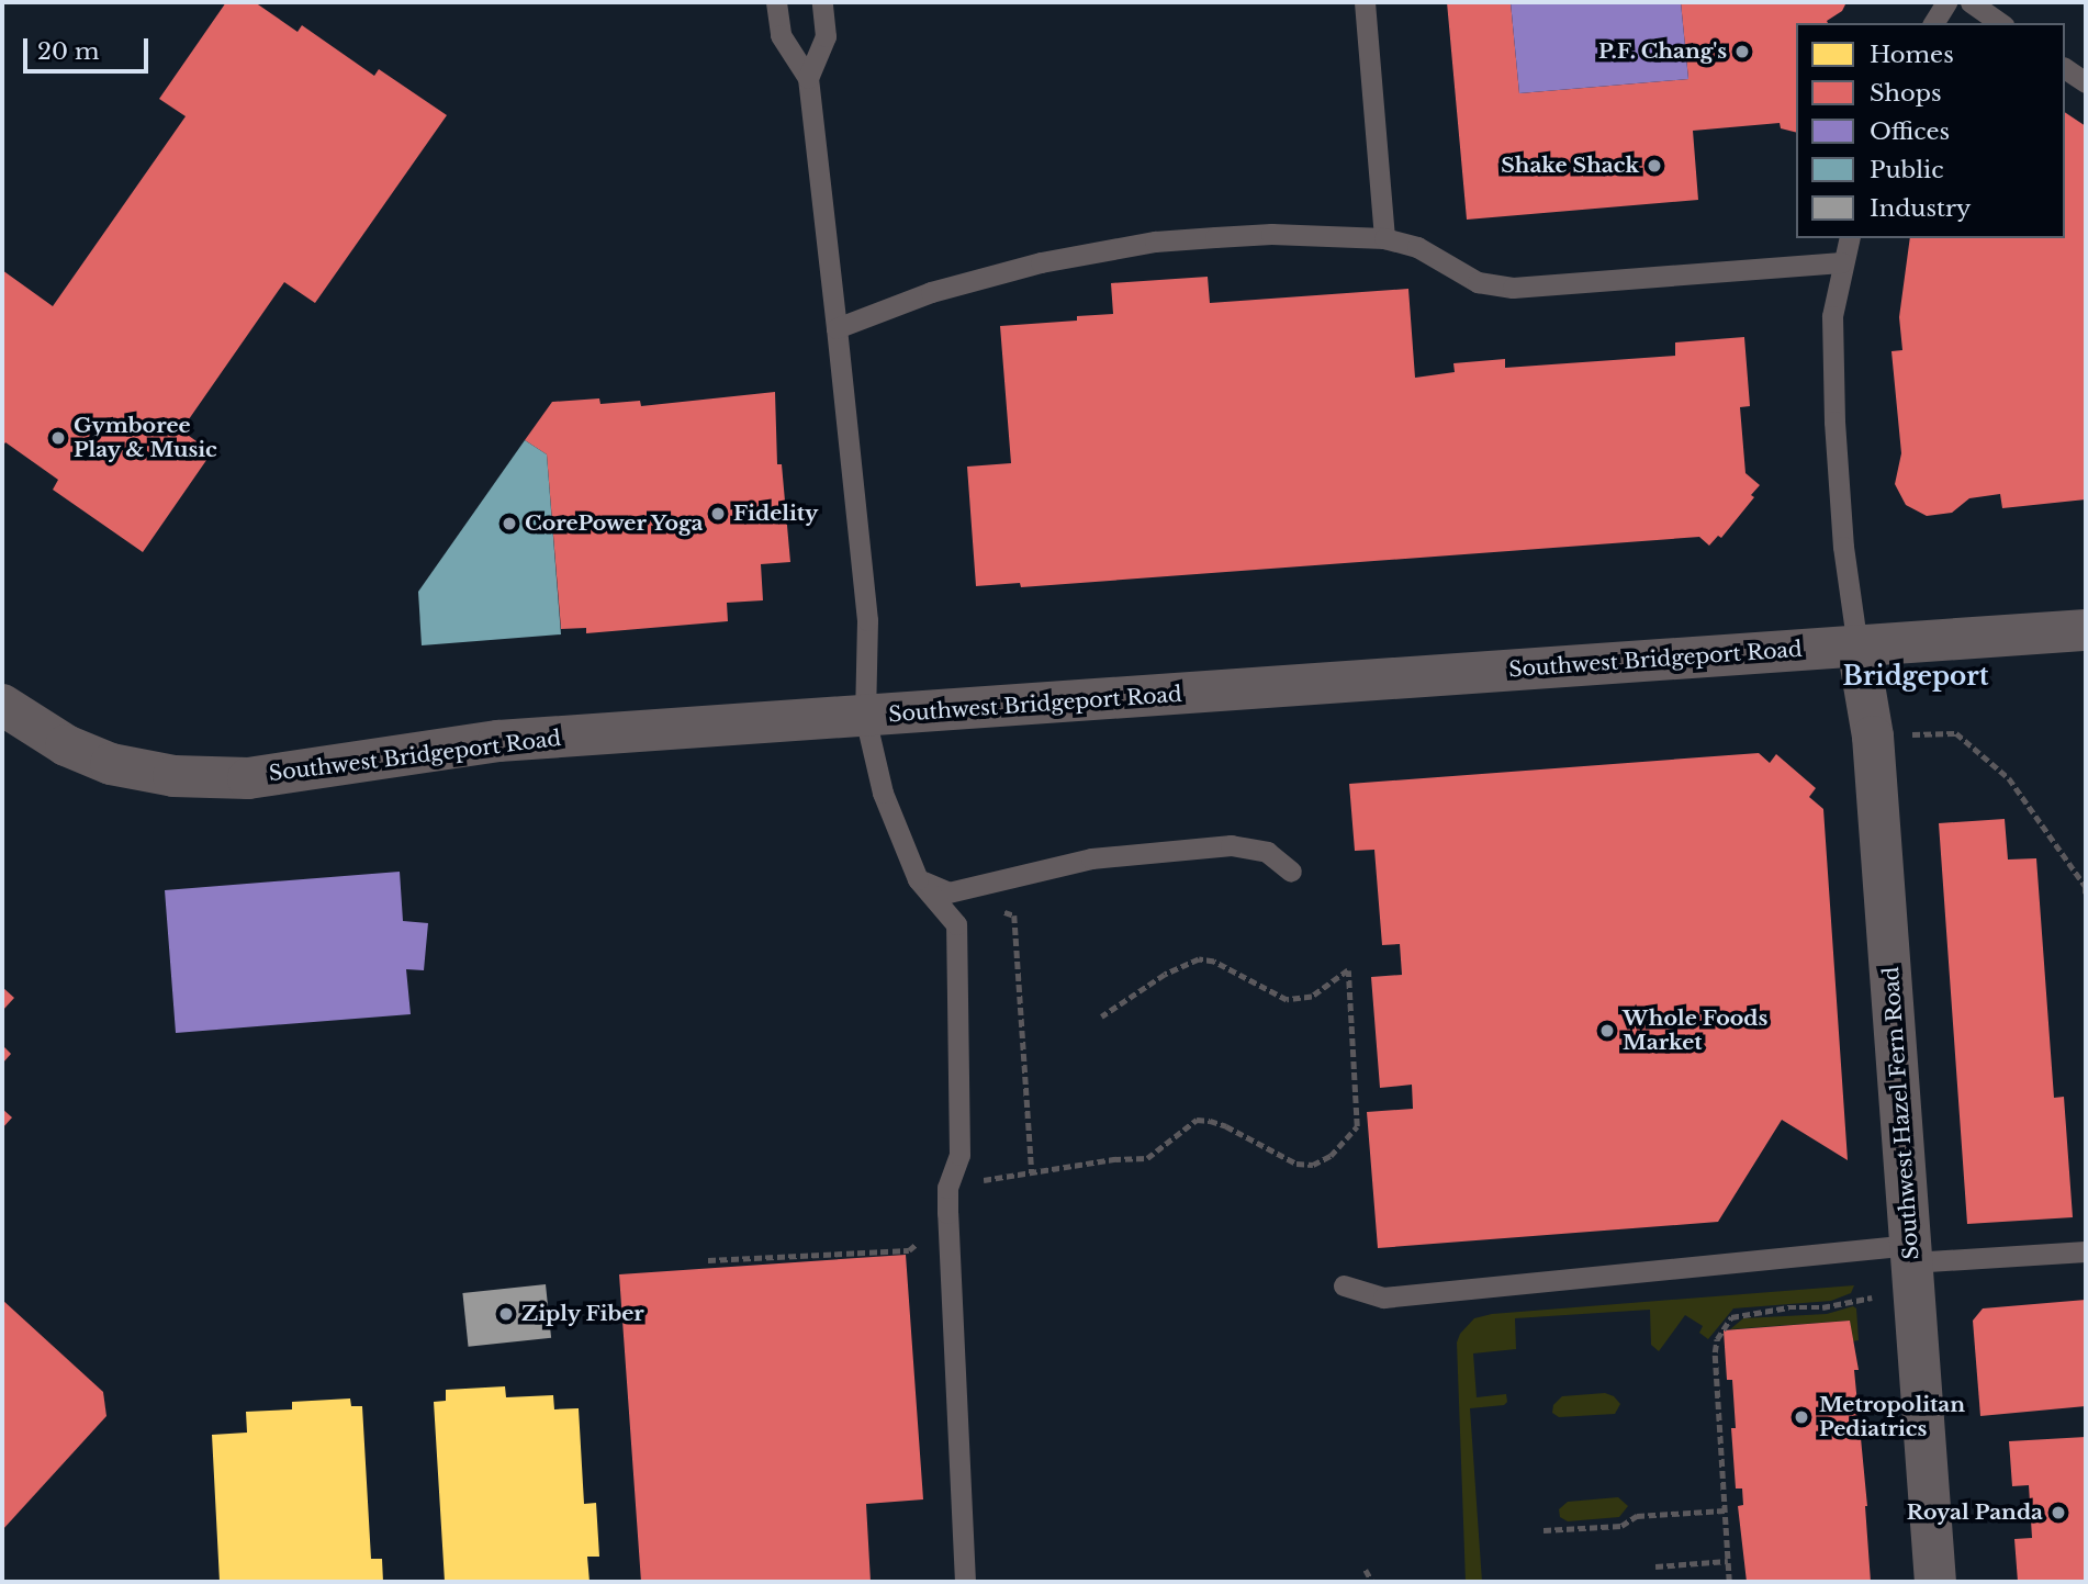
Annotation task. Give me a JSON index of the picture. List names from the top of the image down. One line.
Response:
{"streets":{"street":["Southwest Bridgeport Road","Southwest Hazel Fern Road"]},"crossings":[["Southwest Bridgeport Road","Southwest Hazel Fern Road"]],"districts":["Bridgeport"],"places":["P.F. Chang's","Shake Shack","Gymboree Play & Music","Fidelity","CorePower Yoga","Whole Foods Market","Ziply Fiber","Metropolitan Pediatrics","Royal Panda"],"legend":["Homes","Shops","Offices","Public","Industry"],"scale_bar":"20 m"}
